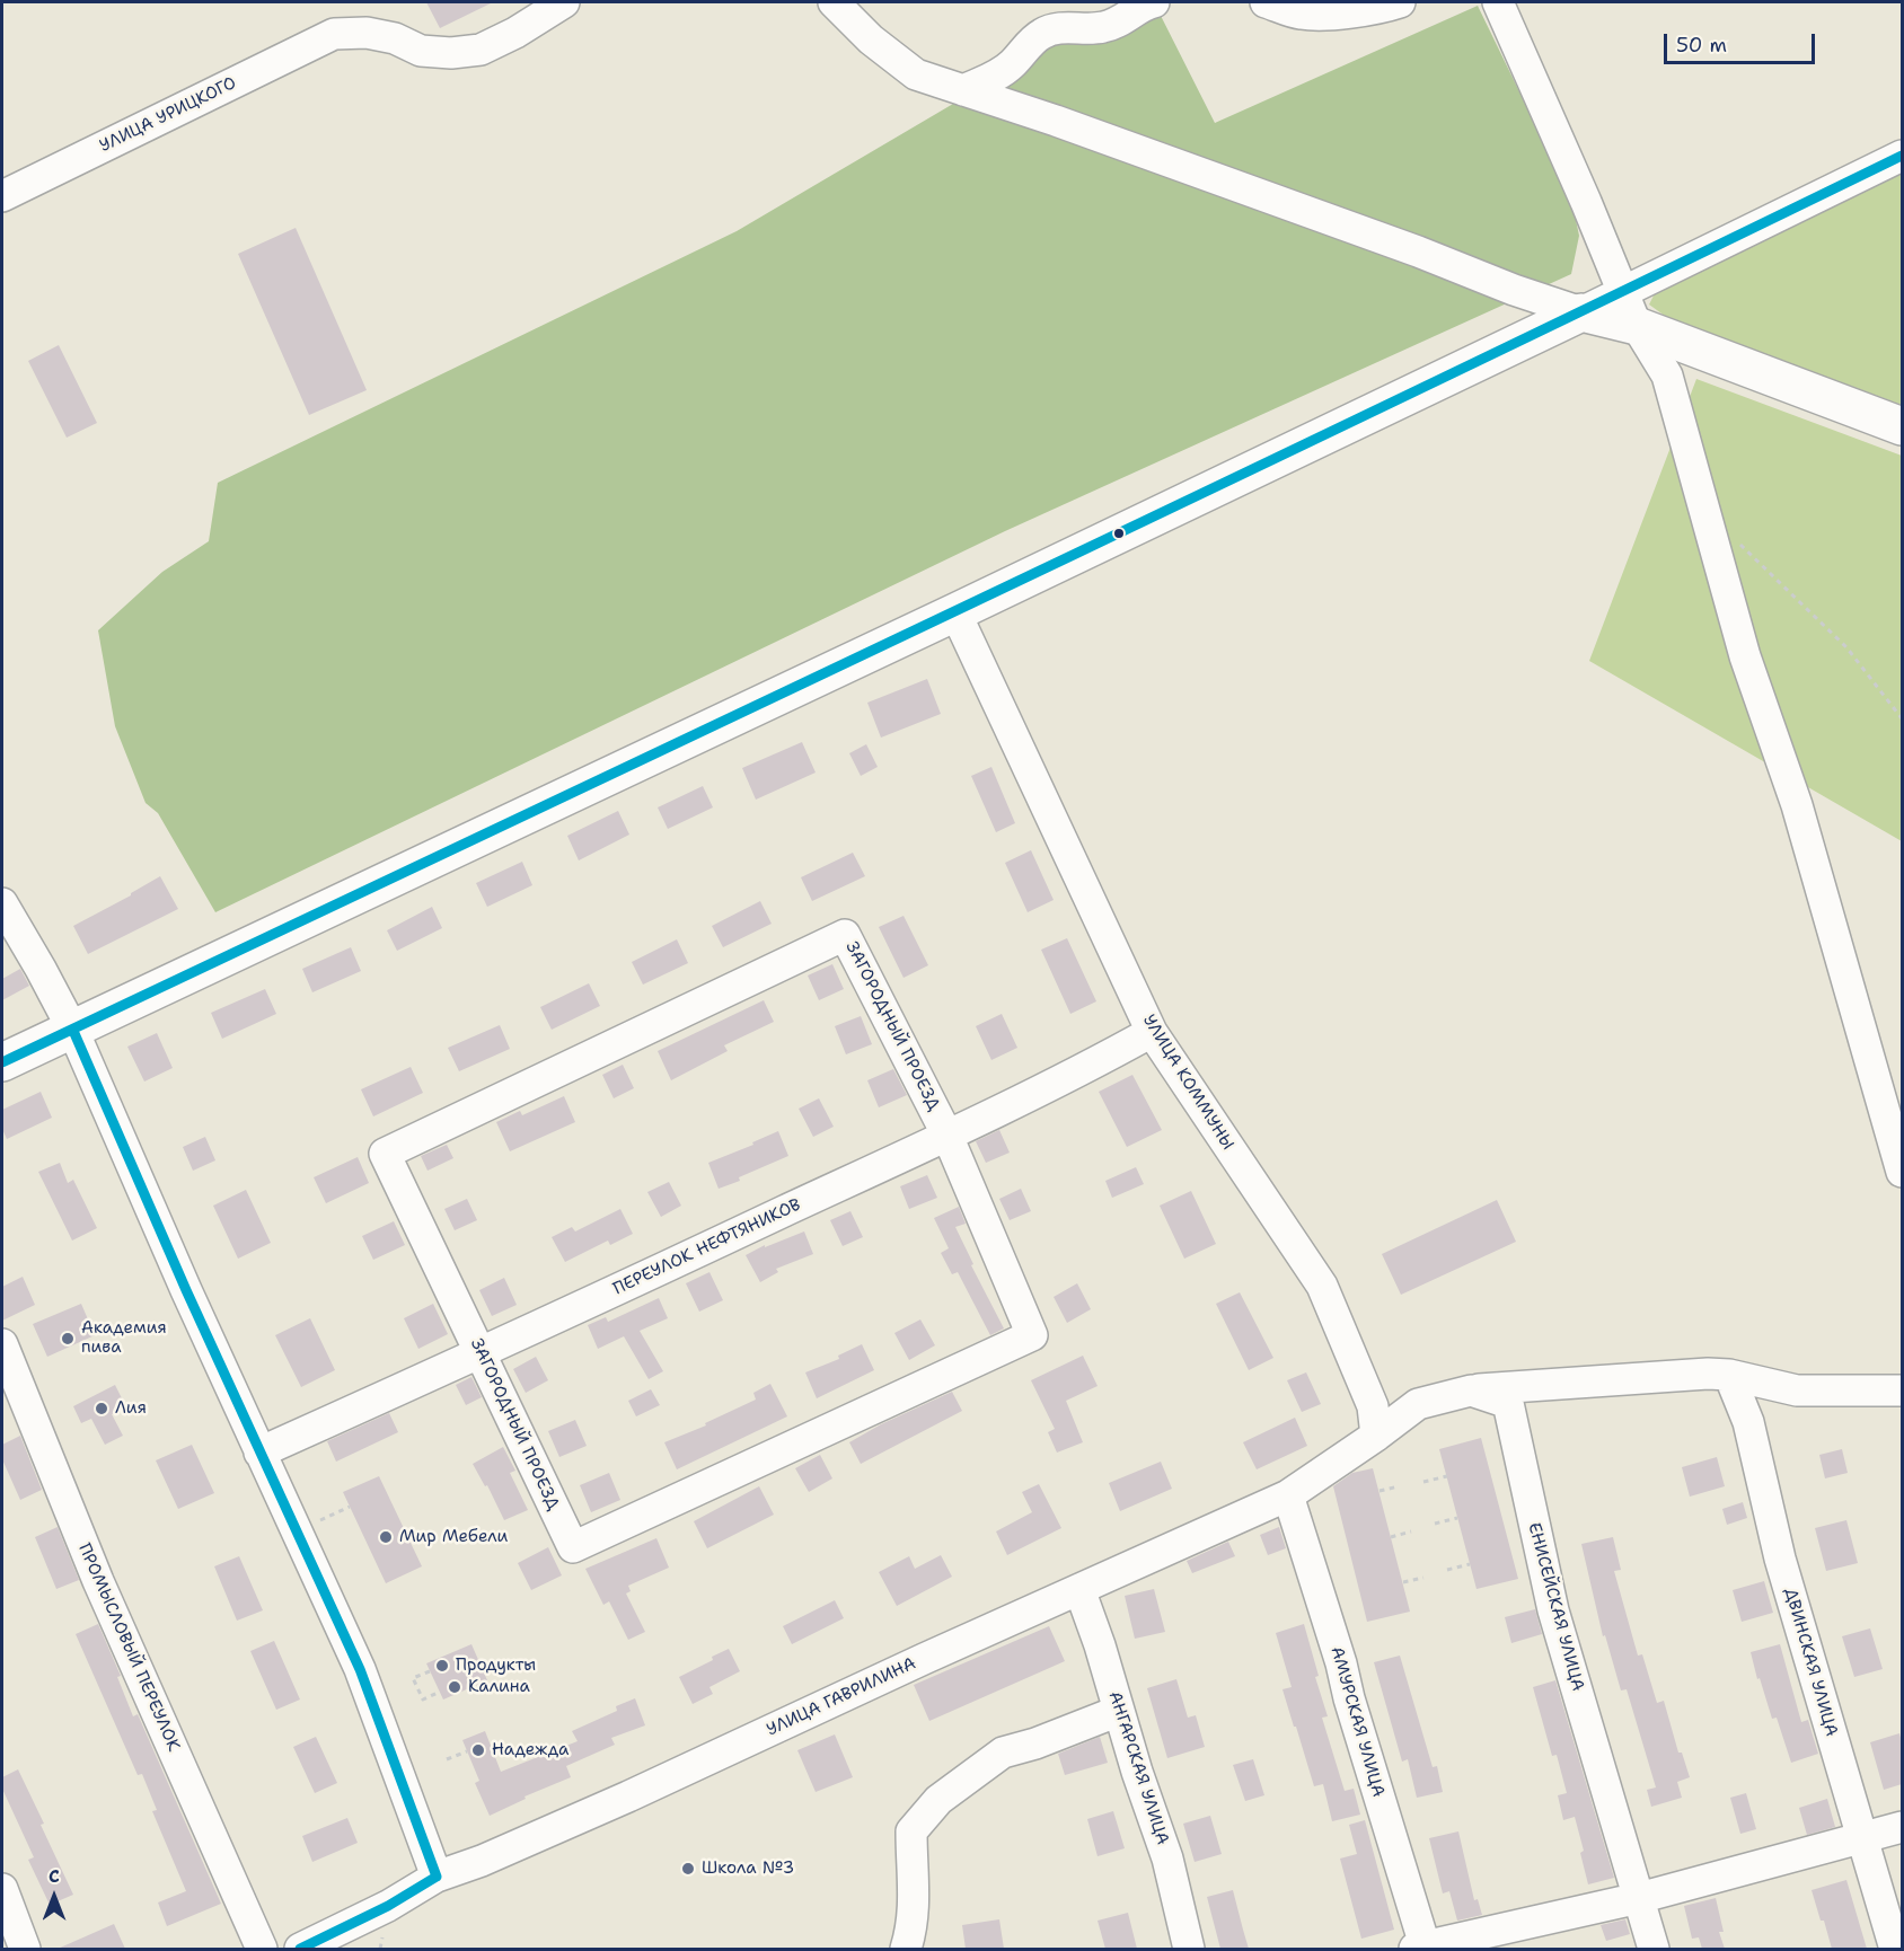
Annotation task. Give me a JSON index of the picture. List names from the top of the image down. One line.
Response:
{"streets":{"street":["УЛИЦА УРИЦКОГО","ЗАГОРОДНЫЙ ПРОЕЗД","УЛИЦА КОММУНЫ","ПЕРЕУЛОК НЕФТЯНИКОВ","ЕНИСЕЙСКАЯ УЛИЦА","ПРОМЫСЛОВЫЙ ПЕРЕУЛОК","ДВИНСКАЯ УЛИЦА","УЛИЦА ГАВРИЛИНА","АМУРСКАЯ УЛИЦА","АНГАРСКАЯ УЛИЦА"]},"crossings":[["ЗАГОРОДНЫЙ ПРОЕЗД","ПЕРЕУЛОК НЕФТЯНИКОВ"],["УЛИЦА КОММУНЫ","ПЕРЕУЛОК НЕФТЯНИКОВ"],["УЛИЦА КОММУНЫ","УЛИЦА ГАВРИЛИНА"],["УЛИЦА ГАВРИЛИНА","АМУРСКАЯ УЛИЦА"],["УЛИЦА ГАВРИЛИНА","АНГАРСКАЯ УЛИЦА"]],"places":["Академия пива","Лия","Мир Мебели","Продукты","Калина","Надежда","Школа №3"],"scale_bar":"50 m","north":"top"}
